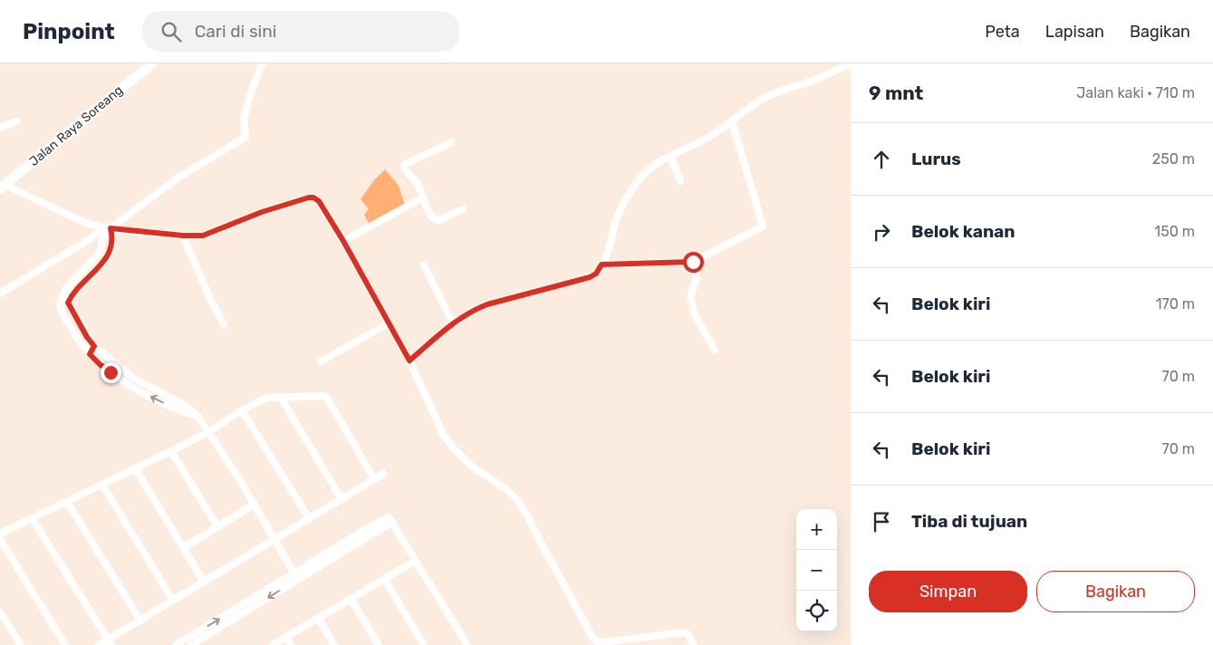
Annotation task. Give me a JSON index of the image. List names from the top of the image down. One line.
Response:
{"streets":{"main road":["Jalan Raya Soreang"]},"page":{"header":"Pinpoint","search":"Cari di sini","nav":["Peta","Lapisan","Bagikan"],"heading":["9 mnt","Jalan kaki · 710 m"],"list":[["Lurus","250 m"],["Belok kanan","150 m"],["Belok kiri","170 m"],["Belok kiri","70 m"],["Belok kiri","70 m"],"Tiba di tujuan"],"map_buttons":["+","−"],"buttons":["Simpan","Bagikan"]}}
